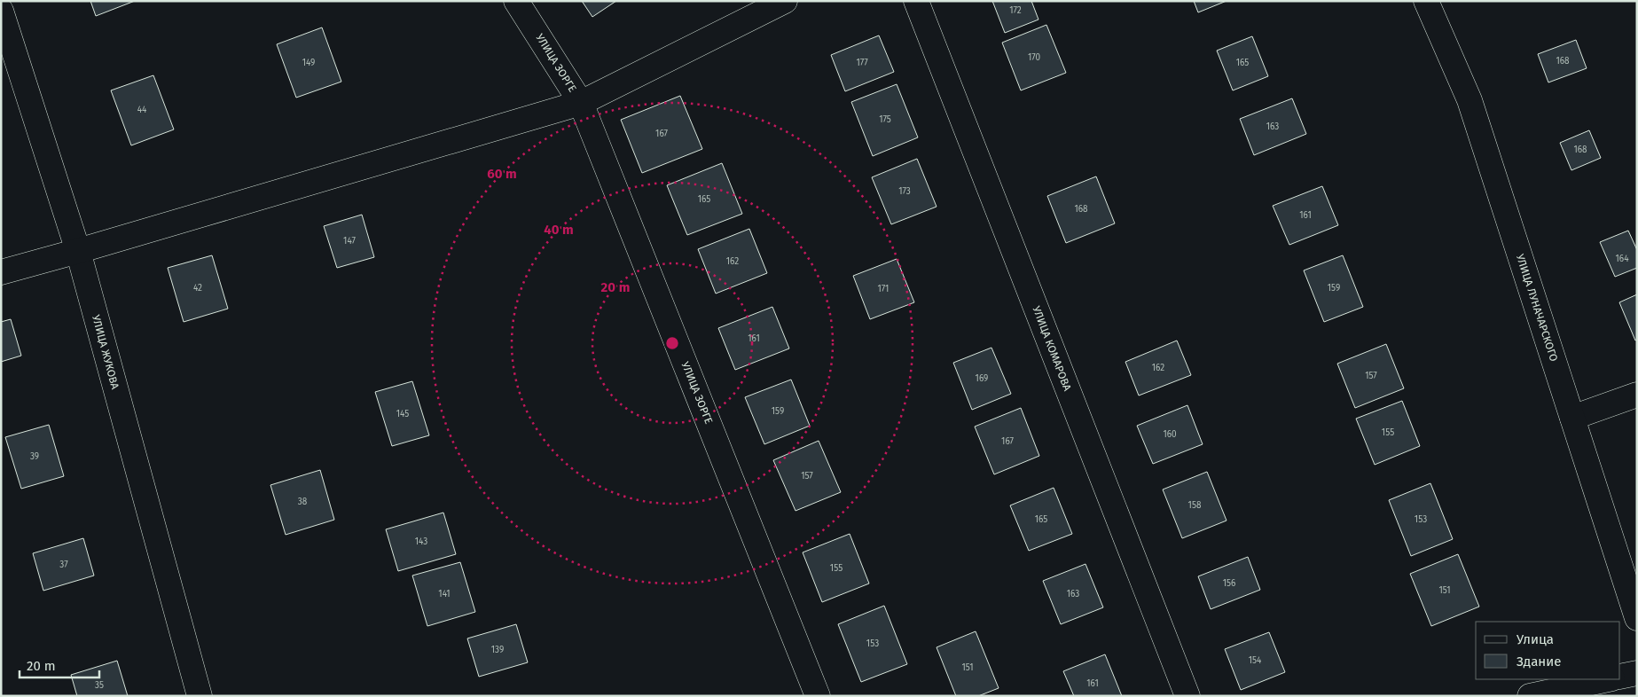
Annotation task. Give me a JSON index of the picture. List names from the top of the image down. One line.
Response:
{"streets":{"street":["УЛИЦА ЗОРГЕ","УЛИЦА ЛУНАЧАРСКОГО","УЛИЦА КОМАРОВА","УЛИЦА ЖУКОВА"]},"house_numbers":["172","170","168","149","177","165","44","175","163","167","168","173","165","168","161","147","164","162","42","159","171","161","162","157","169","159","145","155","160","167","39","157","38","158","165","153","143","37","155","156","151","141","163","153","139","154","151","161","35"],"legend":["Улица","Здание"],"scale_bar":"20 m","rings":["60 m","40 m","20 m"]}
